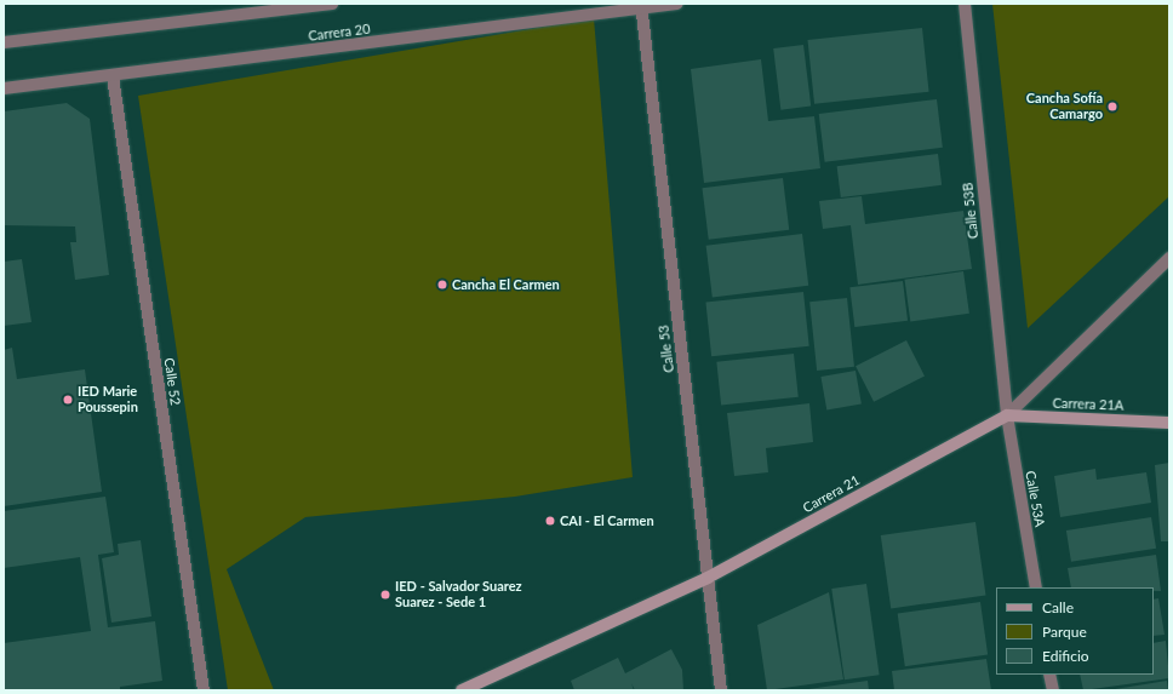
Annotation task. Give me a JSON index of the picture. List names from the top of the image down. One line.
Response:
{"streets":{"main road":["Carrera 21A","Carrera 21"],"street":["Carrera 20","Calle 53B","Calle 53","Calle 52","Calle 53A"]},"crossings":[["Carrera 20","Calle 53"],["Carrera 20","Calle 52"],["Calle 53B","Carrera 21A"],["Calle 53B","Carrera 21"],["Calle 53B","Calle 53A"],["Calle 53","Carrera 21"],["Carrera 21A","Carrera 21"],["Carrera 21A","Calle 53A"],["Carrera 21","Calle 53A"]],"places":["Cancha Sofía Camargo","Cancha El Carmen","IED Marie Poussepin","CAI - El Carmen","IED - Salvador Suarez Suarez - Sede 1"],"legend":["Calle","Parque","Edificio"]}
